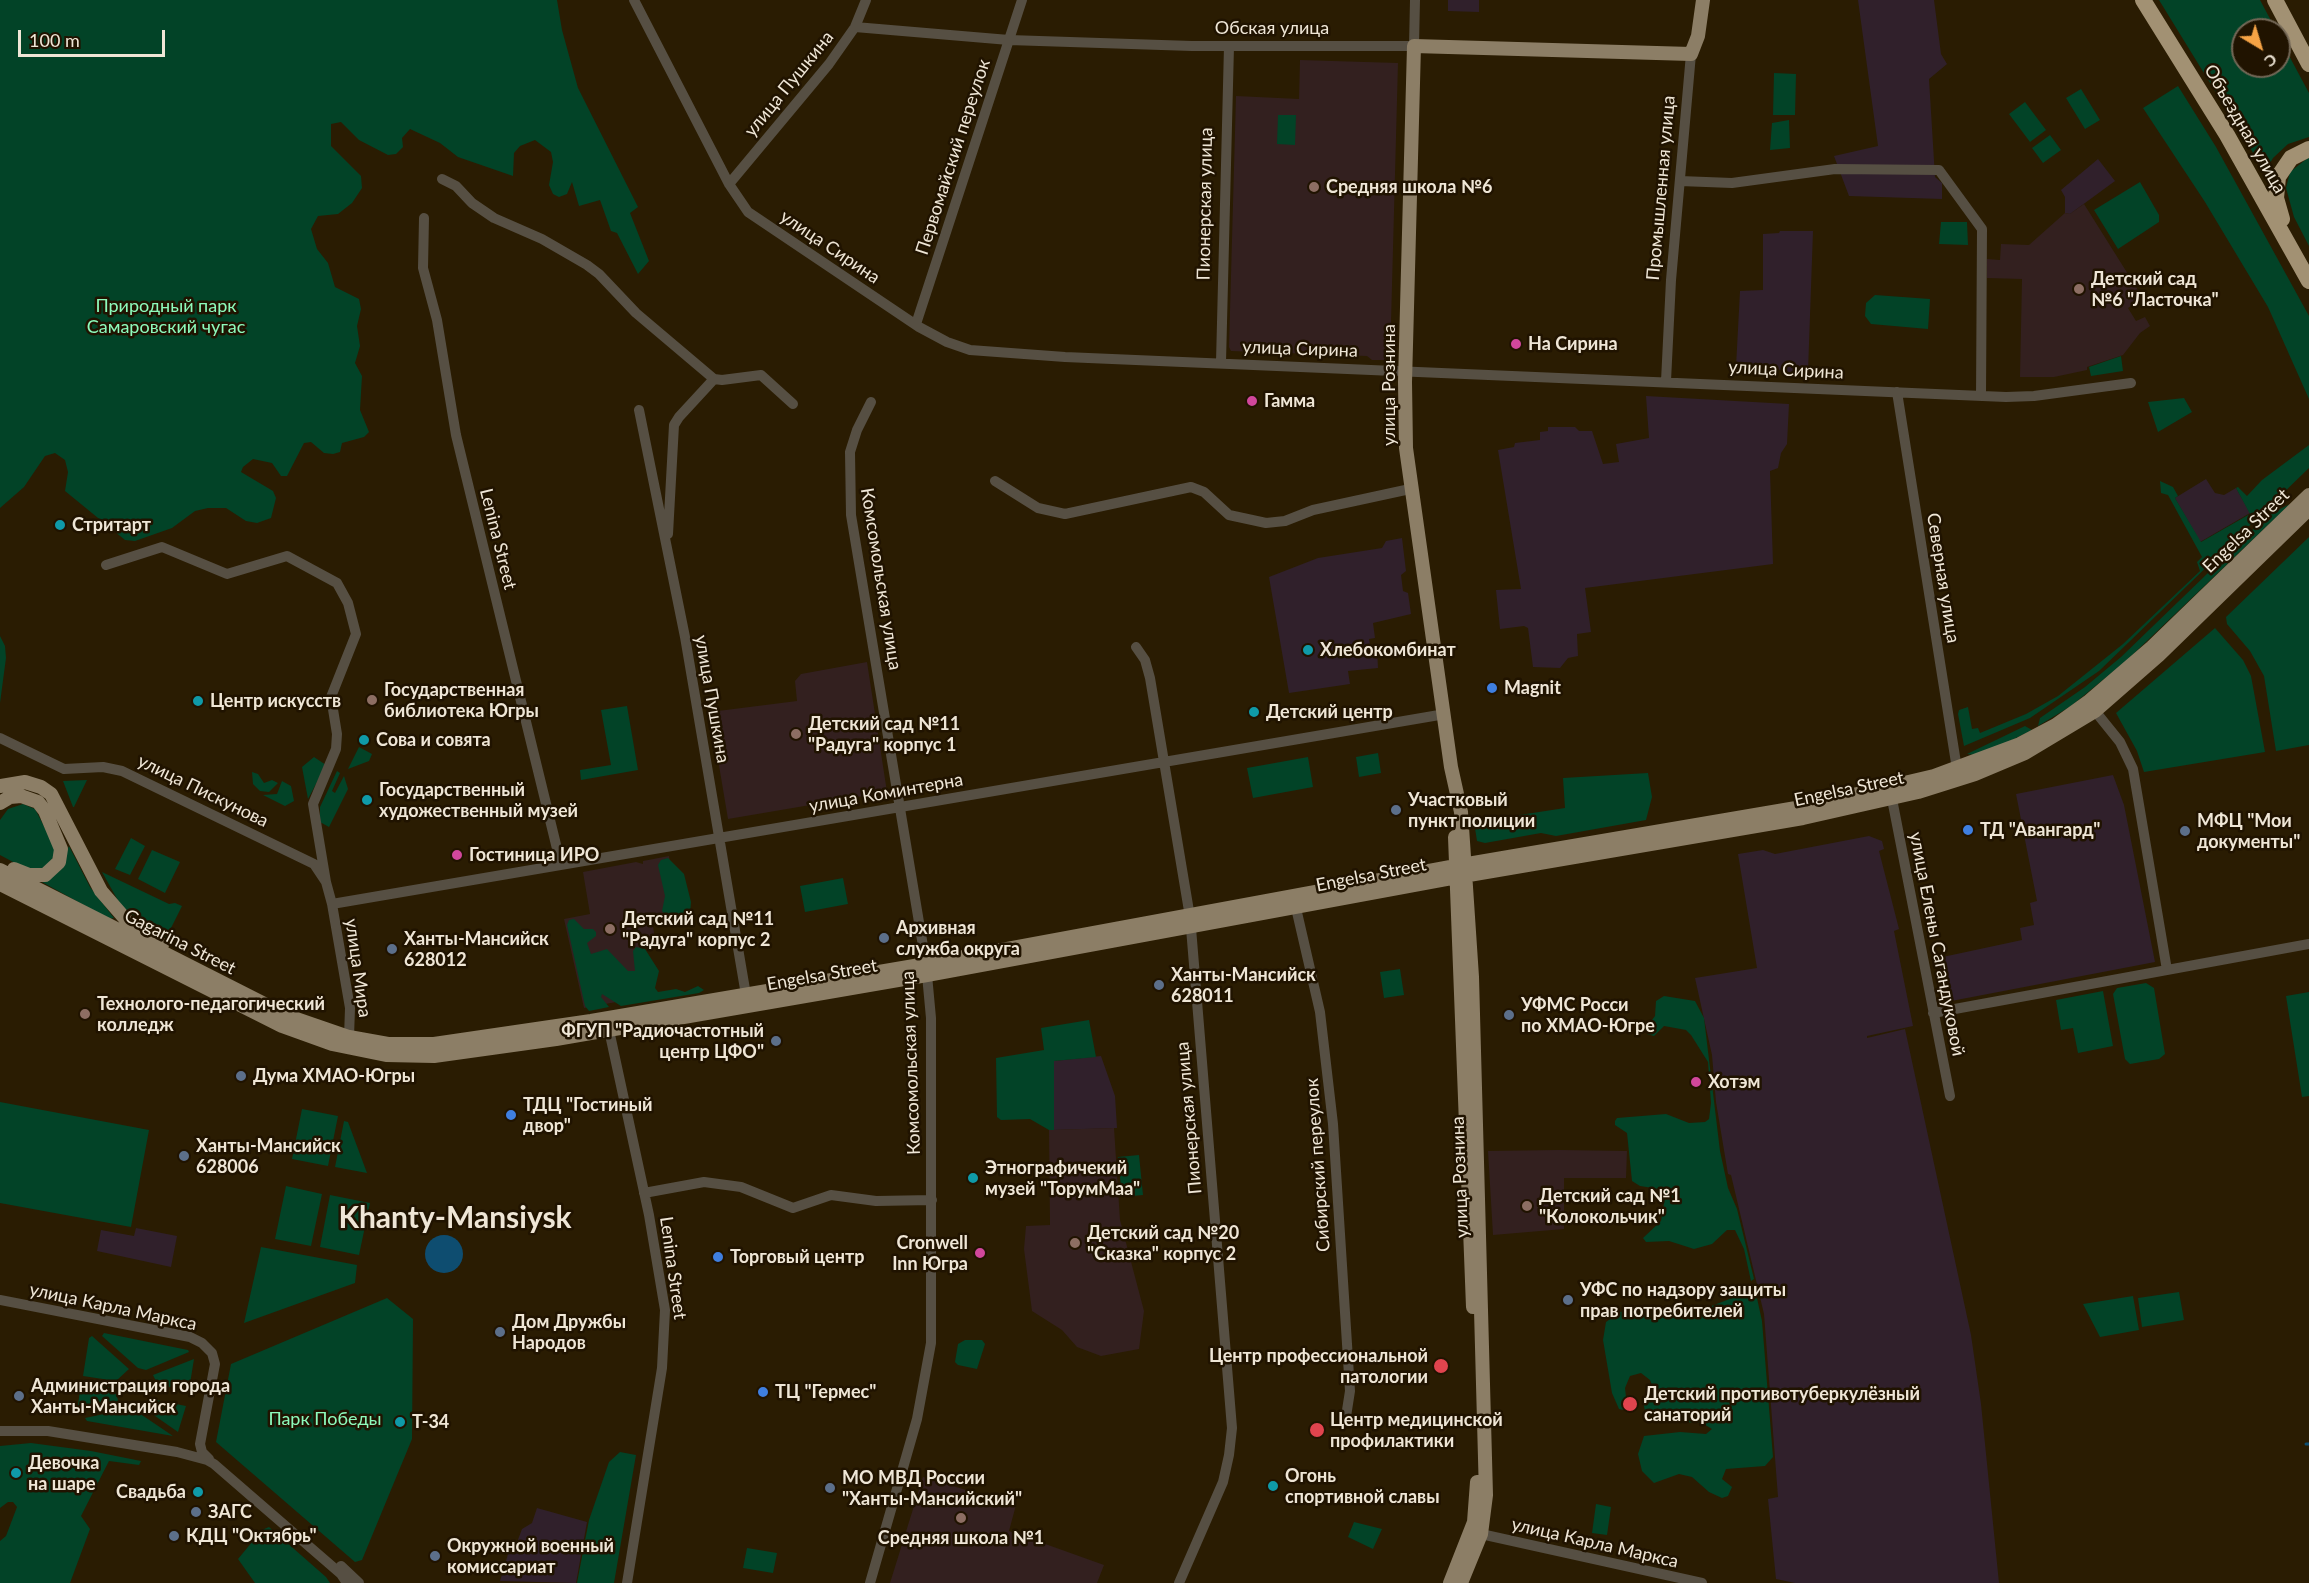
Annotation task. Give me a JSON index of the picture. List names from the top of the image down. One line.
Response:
{"streets":{"highway":["Объездная улица"],"main road":["Обская улица","Промышленная улица","улица Рознина","Engelsa Street","Gagarina Street"],"street":["улица Пушкина","Первомайский переулок","Пионерская улица","улица Сирина","Lenina Street","Северная улица","Комсомольская улица","улица Пискунова","улица Коминтерна","улица Елены Сагандуковой","улица Мира","Сибирский переулок","улица Карла Маркса"]},"crossings":[["Обская улица","улица Пушкина"],["Обская улица","Первомайский переулок"],["Обская улица","Промышленная улица"],["Обская улица","Пионерская улица"],["Обская улица","улица Рознина"],["улица Пушкина","улица Сирина"],["улица Пушкина","Engelsa Street"],["улица Пушкина","улица Коминтерна"],["Первомайский переулок","улица Сирина"],["Промышленная улица","улица Сирина"],["Пионерская улица","улица Сирина"],["Пионерская улица","Engelsa Street"],["Пионерская улица","улица Коминтерна"],["улица Сирина","улица Рознина"],["улица Сирина","Северная улица"],["улица Рознина","Engelsa Street"],["улица Рознина","улица Коминтерна"],["улица Рознина","улица Карла Маркса"],["Engelsa Street","Lenina Street"],["Engelsa Street","Северная улица"],["Engelsa Street","Комсомольская улица"],["Engelsa Street","Gagarina Street"],["Engelsa Street","улица Елены Сагандуковой"],["Engelsa Street","улица Мира"],["Engelsa Street","Сибирский переулок"],["Lenina Street","улица Коминтерна"],["Комсомольская улица","улица Коминтерна"],["улица Пискунова","улица Коминтерна"],["улица Пискунова","улица Мира"],["улица Коминтерна","улица Мира"],["Gagarina Street","улица Мира"]],"districts":["Khanty-Mansiysk"],"parks":["Природный парк Самаровский чугас","Парк Победы"],"places":["Средняя школа №6","Детский сад №6 \"Ласточка\"","На Сирина","Гамма","Стритарт","Хлебокомбинат","Magnit","Государственная библиотека Югры","Центр искусств","Детский центр","Детский сад №11 \"Радуга\" корпус 1","Сова и совята","Государственный художественный музей","Участковый пункт полиции","ТД \"Авангард\"","МФЦ \"Мои документы\"","Гостиница ИРО","Детский сад №11 \"Радуга\" корпус 2","Архивная служба округа","Ханты-Мансийск 628012","Ханты-Мансийск 628011","Технолого-педагогический колледж","УФМС Росси по ХМАО-Югре","ФГУП \"Радиочастотный центр ЦФО\"","Дума ХМАО-Югры","Хотэм","ТДЦ \"Гостиный двор\"","Ханты-Мансийск 628006","Этнографичекий музей \"ТорумМаа\"","Детский сад №1 \"Колокольчик\"","Детский сад №20 \"Сказка\" корпус 2","Cronwell Inn Югра","Торговый центр","УФС по надзору защиты прав потребителей","Дом Дружбы Народов","Центр профессиональной патологии","ТЦ \"Гермес\"","Администрация города Ханты-Мансийск","Детский противотуберкулёзный санаторий","T-34","Центр медицинской профилактики","Девочка на шаре","Огонь спортивной славы","МО МВД России \"Ханты-Мансийский\"","Cвадьба","ЗАГС","Средняя школа №1","КДЦ \"Октябрь\"","Окружной военный комиссариат"],"scale_bar":"100 m","north":"bottom right"}
